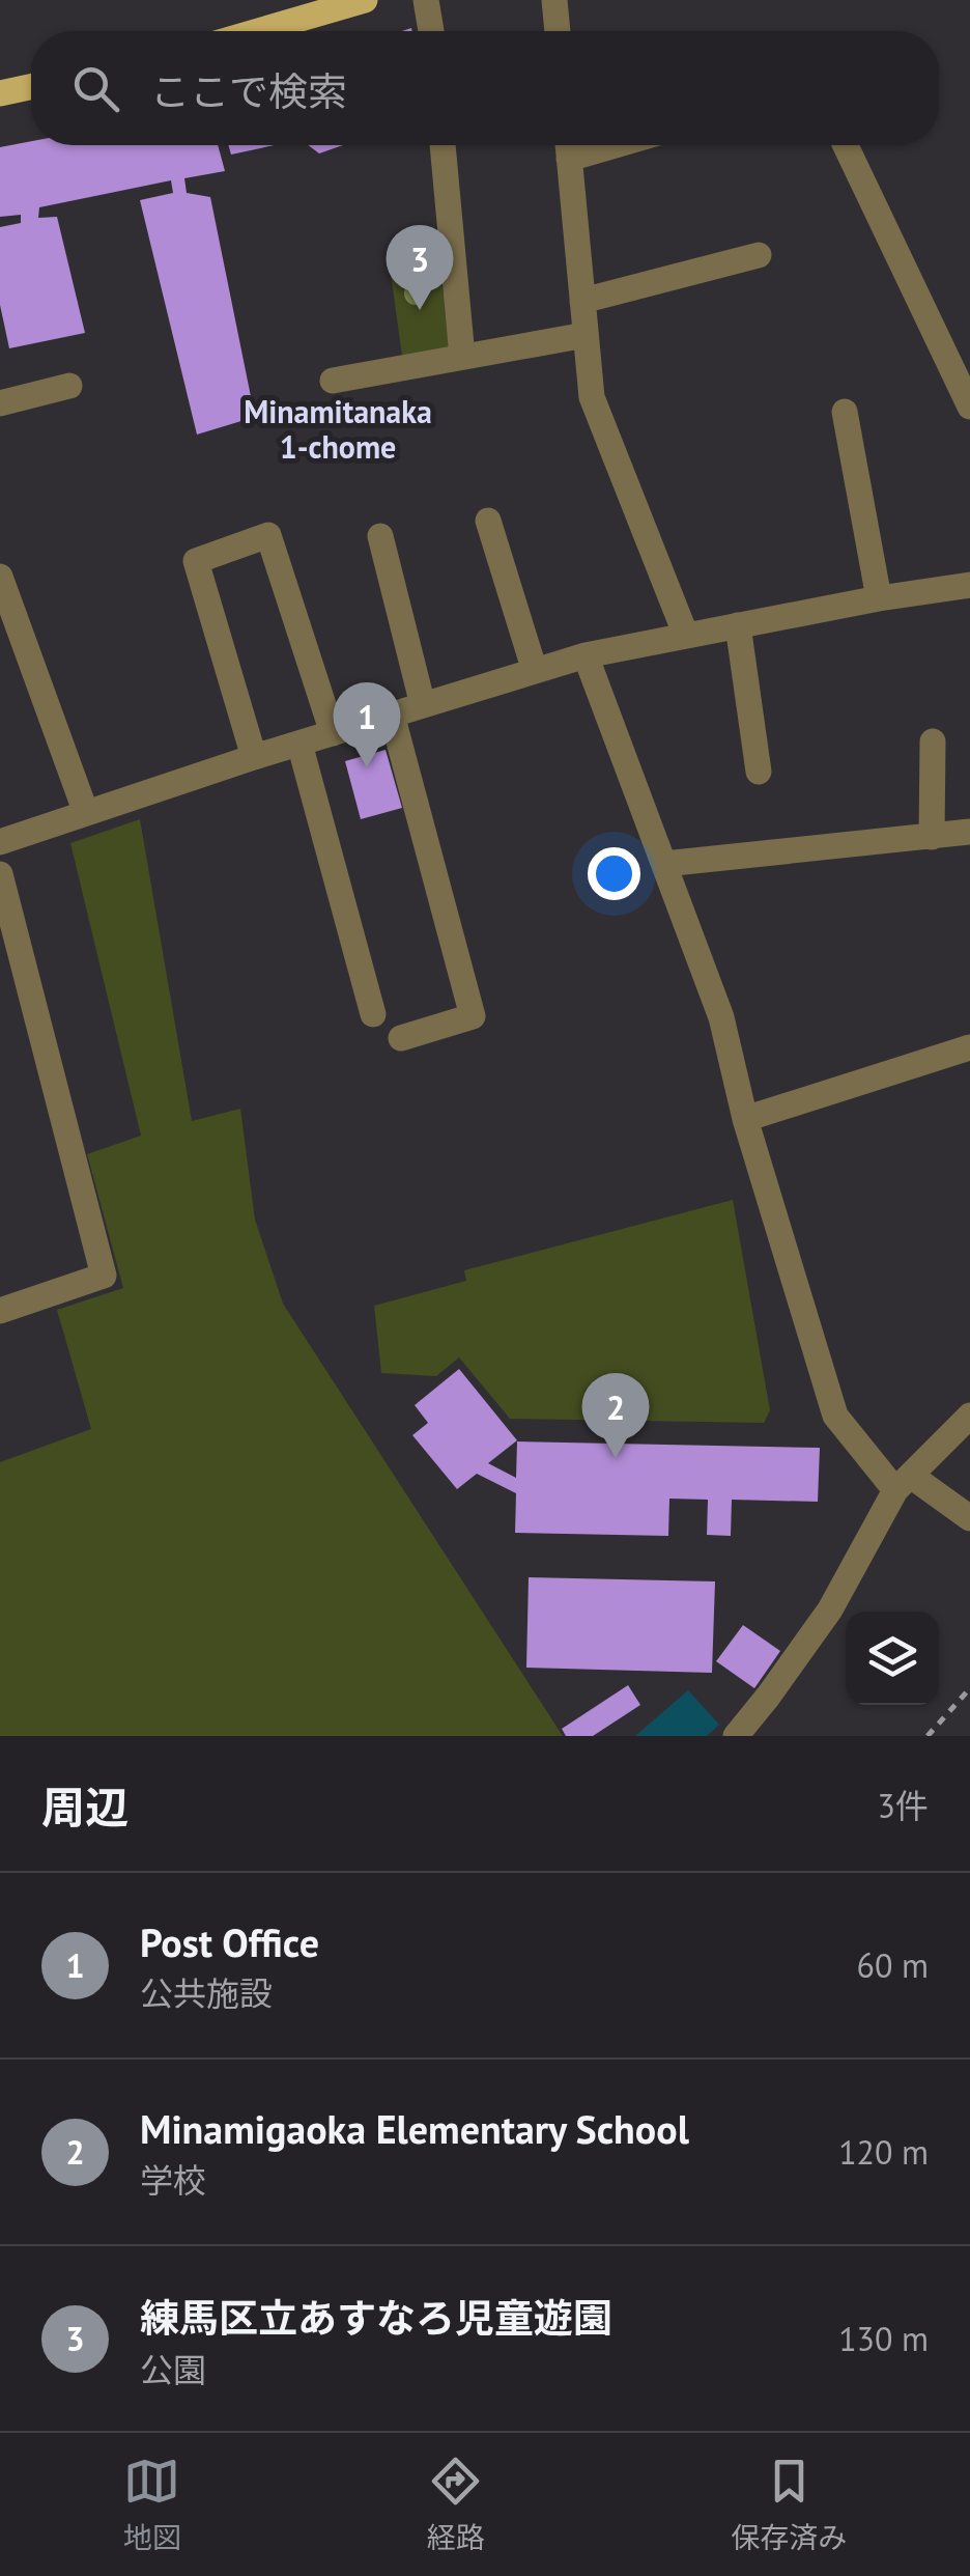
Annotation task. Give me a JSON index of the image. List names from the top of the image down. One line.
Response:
{"districts":["Minamitanaka 1-chome"],"page":{"search":"ここで検索","pins":["3","1","2"],"heading":["周辺","3件"],"list":[{"mark":"1","name":"Post Office","note":"公共施設","value":"60 m"},{"mark":"2","name":"Minamigaoka Elementary School","note":"学校","value":"120 m"},{"mark":"3","name":"練馬区立あすなろ児童遊園","note":"公園","value":"130 m"}],"nav":["地図","経路","保存済み"]}}
